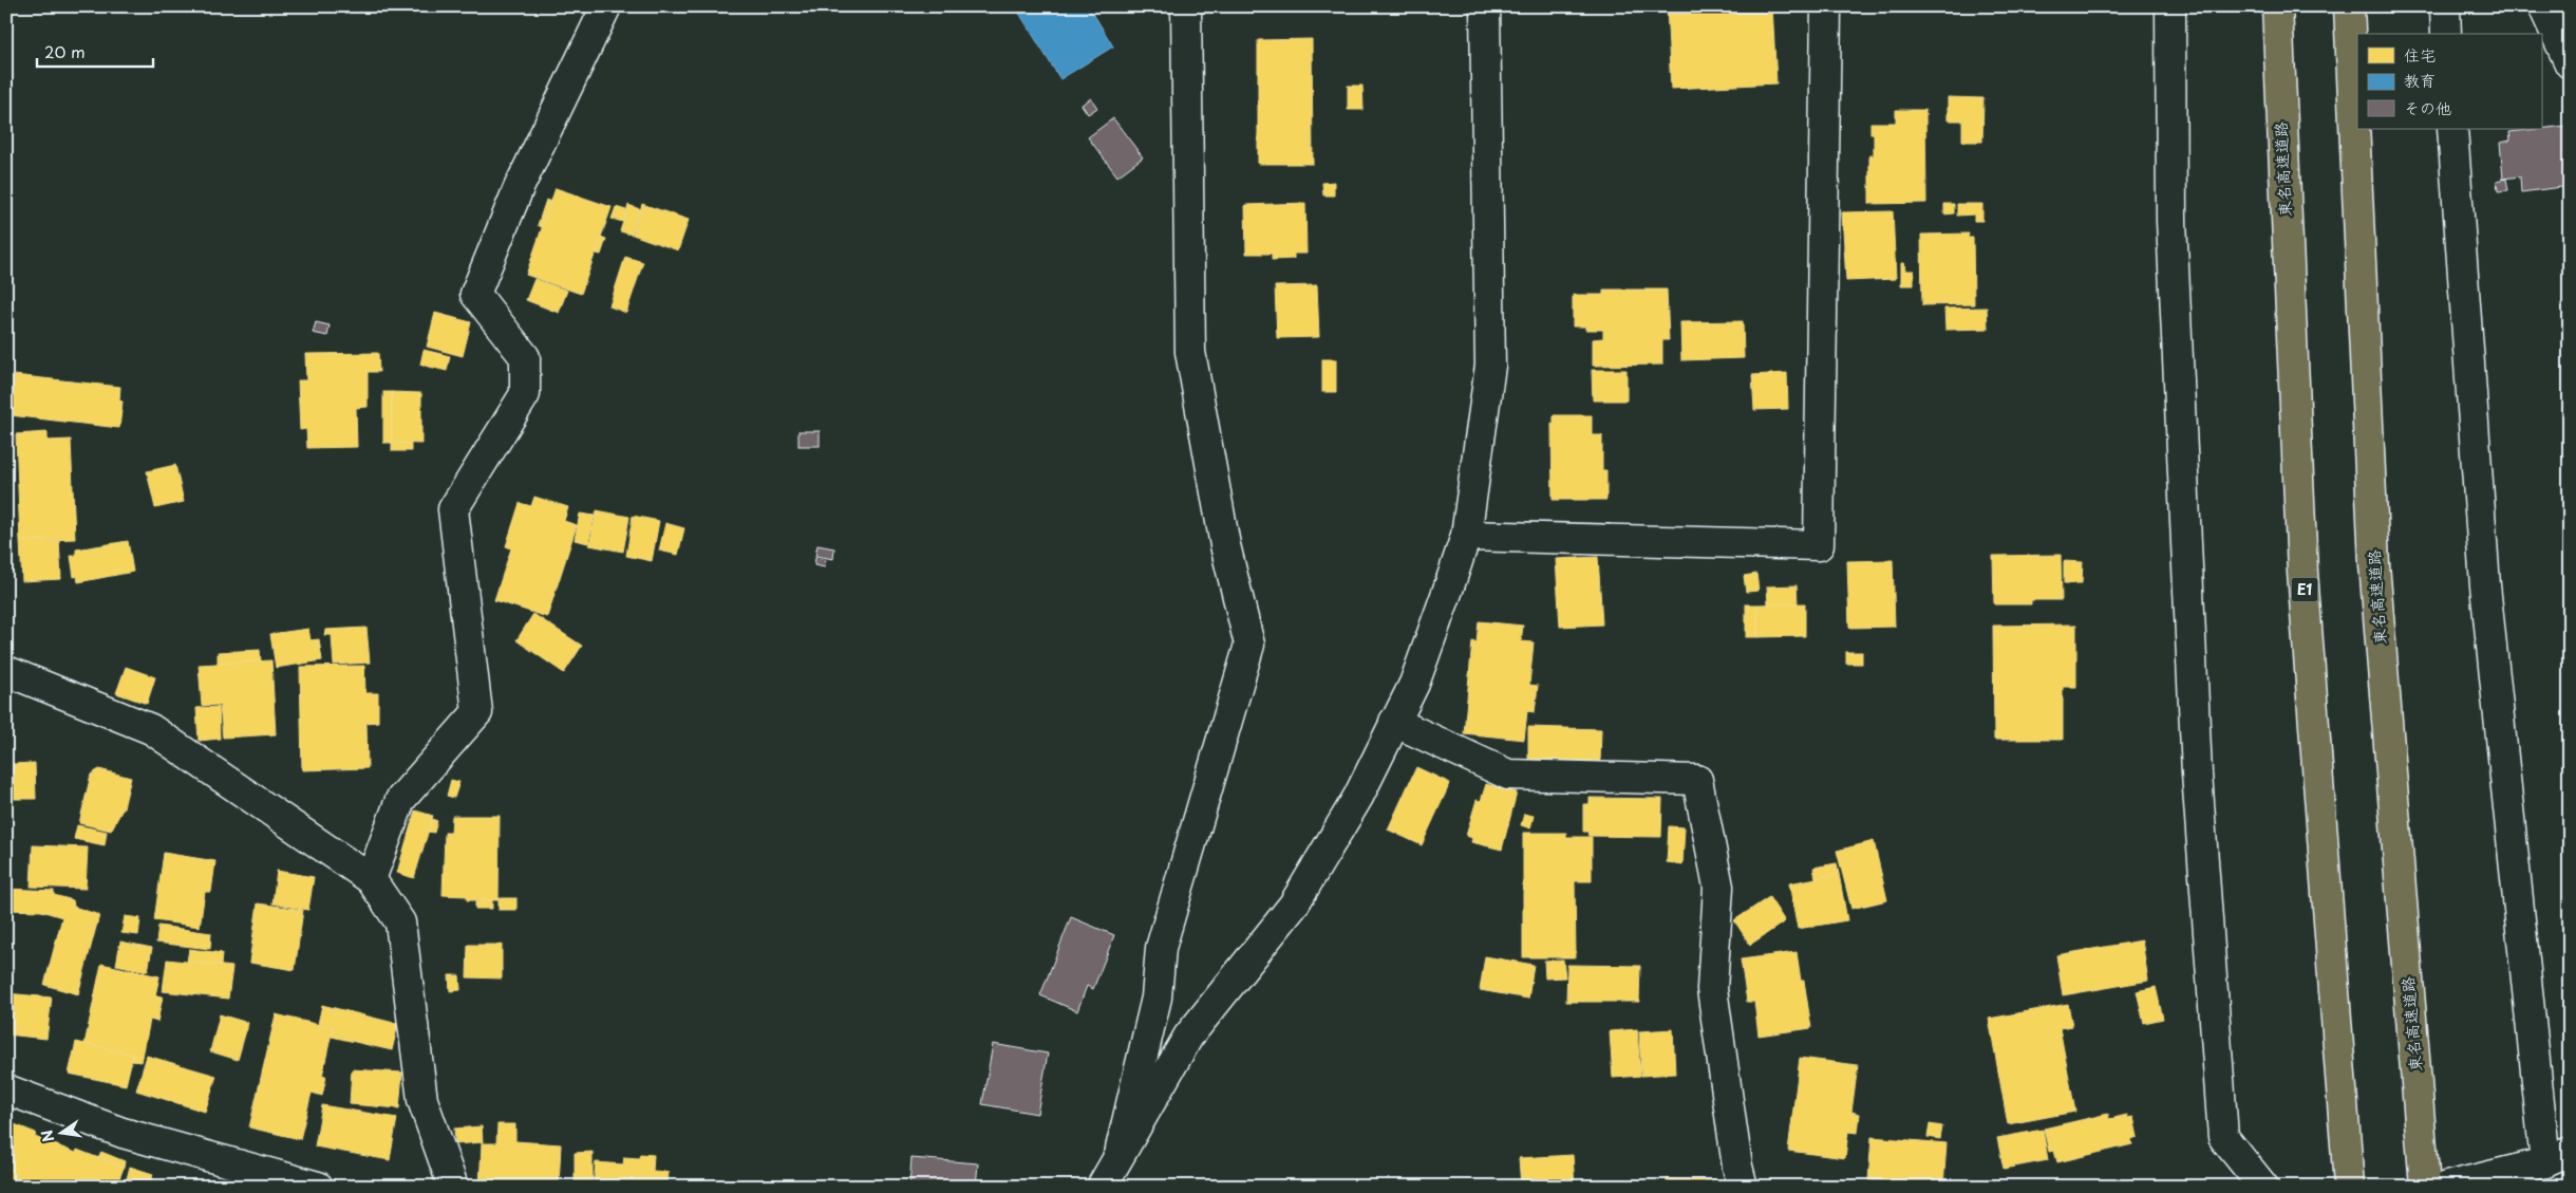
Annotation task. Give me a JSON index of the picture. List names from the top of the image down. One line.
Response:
{"streets":{"highway":["東名高速道路","E1"]},"legend":["住宅","教育","その他"],"scale_bar":"20 m","north":"left"}
